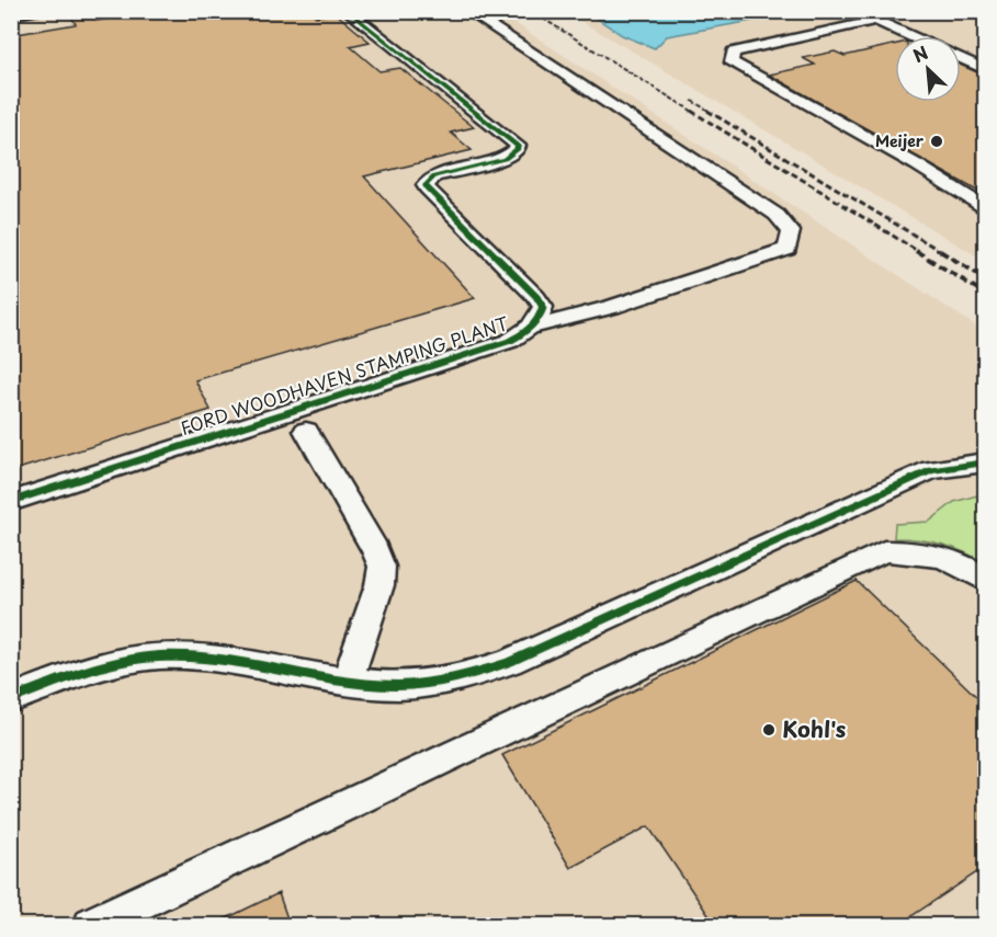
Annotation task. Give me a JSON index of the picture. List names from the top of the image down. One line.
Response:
{"streets":{"street":["FORD WOODHAVEN STAMPING PLANT"]},"places":["Meijer","Kohl's"],"north":"top left"}
